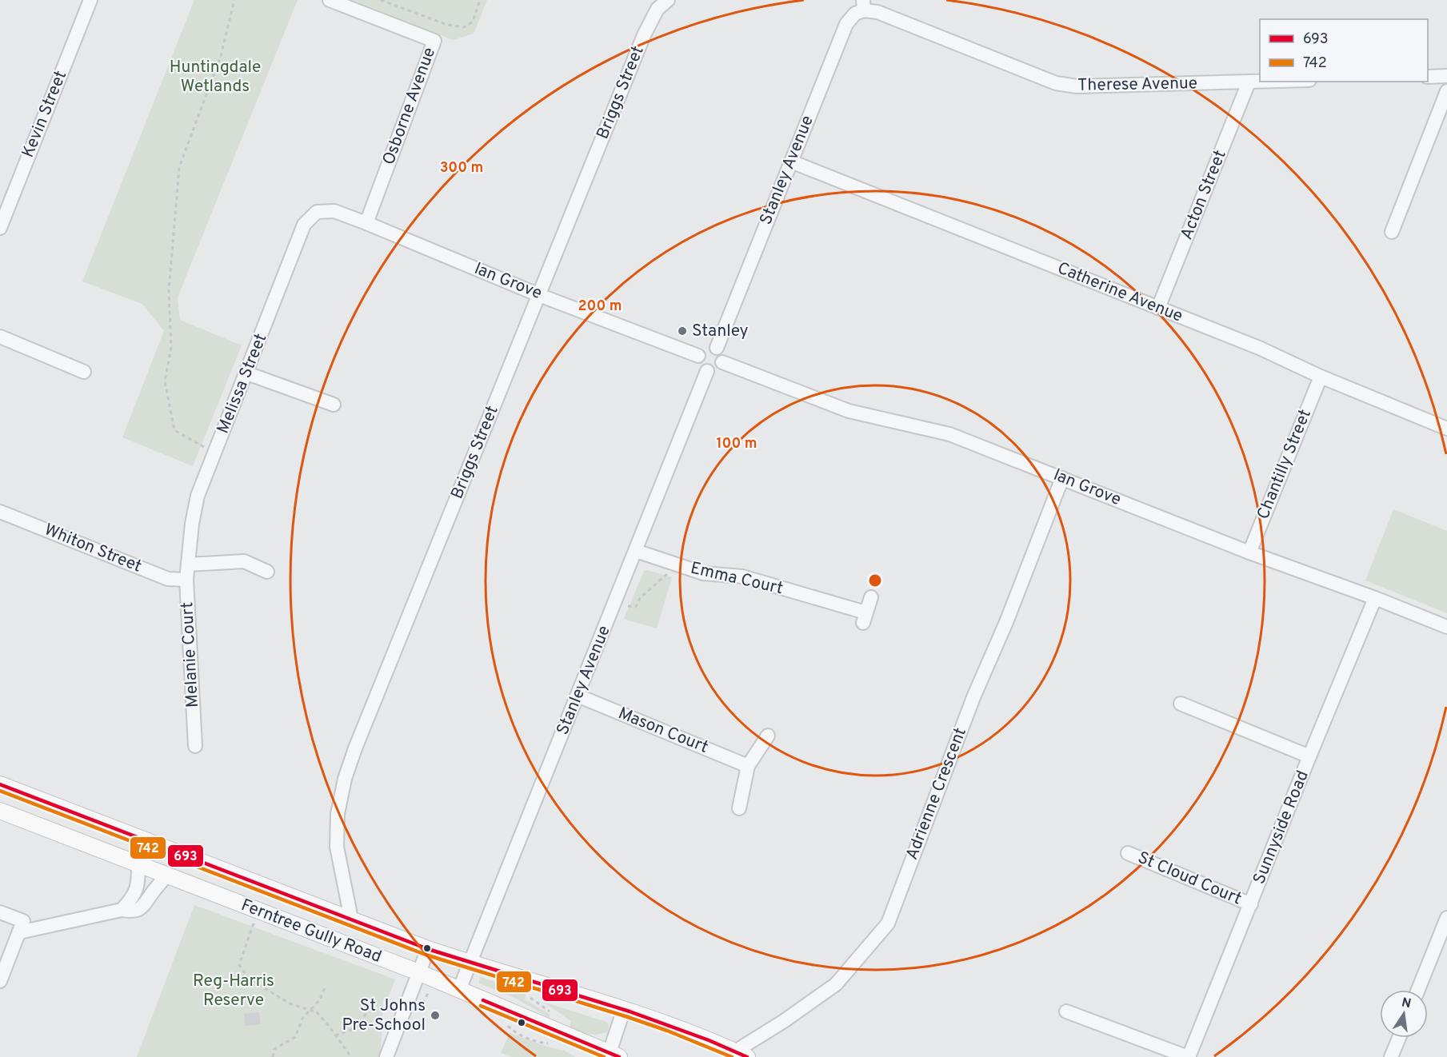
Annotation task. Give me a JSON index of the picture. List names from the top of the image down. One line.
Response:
{"streets":{"main road":["Ferntree Gully Road"],"street":["Therese Avenue","Briggs Street","Osborne Avenue","Kevin Street","Stanley Avenue","Acton Street","Ian Grove","Catherine Avenue","Melissa Street","Chantilly Street","Whiton Street","Emma Court","Melanie Court","Mason Court","Adrienne Crescent","Sunnyside Road","St Cloud Court"]},"crossings":[["Therese Avenue","Stanley Avenue"],["Therese Avenue","Acton Street"],["Briggs Street","Ian Grove"],["Briggs Street","Ferntree Gully Road"],["Osborne Avenue","Ian Grove"],["Stanley Avenue","Ian Grove"],["Stanley Avenue","Catherine Avenue"],["Stanley Avenue","Emma Court"],["Stanley Avenue","Mason Court"],["Stanley Avenue","Ferntree Gully Road"],["Acton Street","Catherine Avenue"],["Ian Grove","Melissa Street"],["Ian Grove","Chantilly Street"],["Ian Grove","Adrienne Crescent"],["Ian Grove","Sunnyside Road"],["Catherine Avenue","Chantilly Street"],["Melissa Street","Melanie Court"],["Whiton Street","Melanie Court"],["Adrienne Crescent","Ferntree Gully Road"],["Sunnyside Road","St Cloud Court"]],"parks":["Huntingdale Wetlands","Reg-Harris Reserve"],"places":["Stanley","St Johns Pre-School"],"lines":["transit line 693","transit line 742"],"legend":["693","742"],"north":"top","rings":["300 m","200 m","100 m"]}
